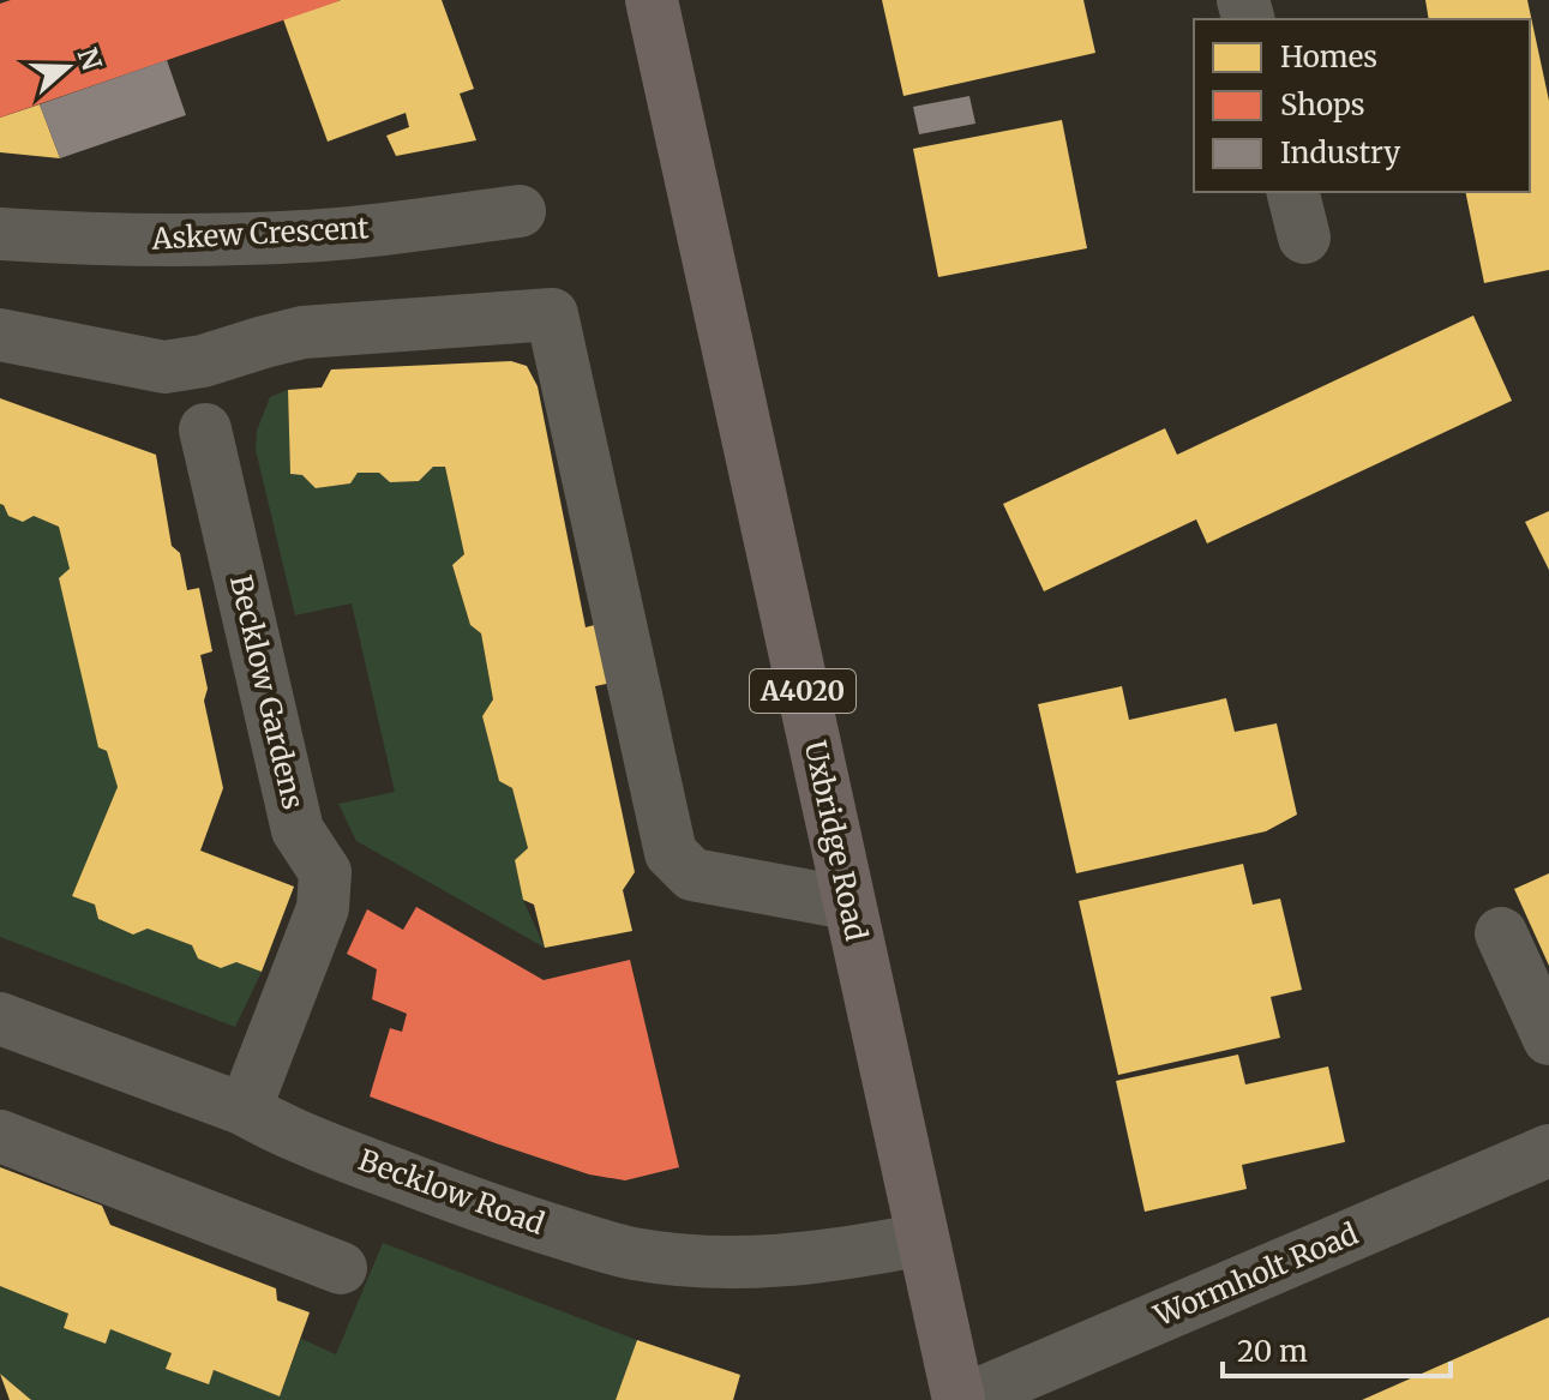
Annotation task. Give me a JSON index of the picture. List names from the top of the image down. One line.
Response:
{"streets":{"main road":["A4020","Uxbridge Road"],"street":["Askew Crescent","Becklow Gardens","Becklow Road","Wormholt Road"]},"crossings":[["Becklow Gardens","Becklow Road"],["Uxbridge Road","Becklow Road"],["Uxbridge Road","Wormholt Road"]],"legend":["Homes","Shops","Industry"],"scale_bar":"20 m","north":"right"}
